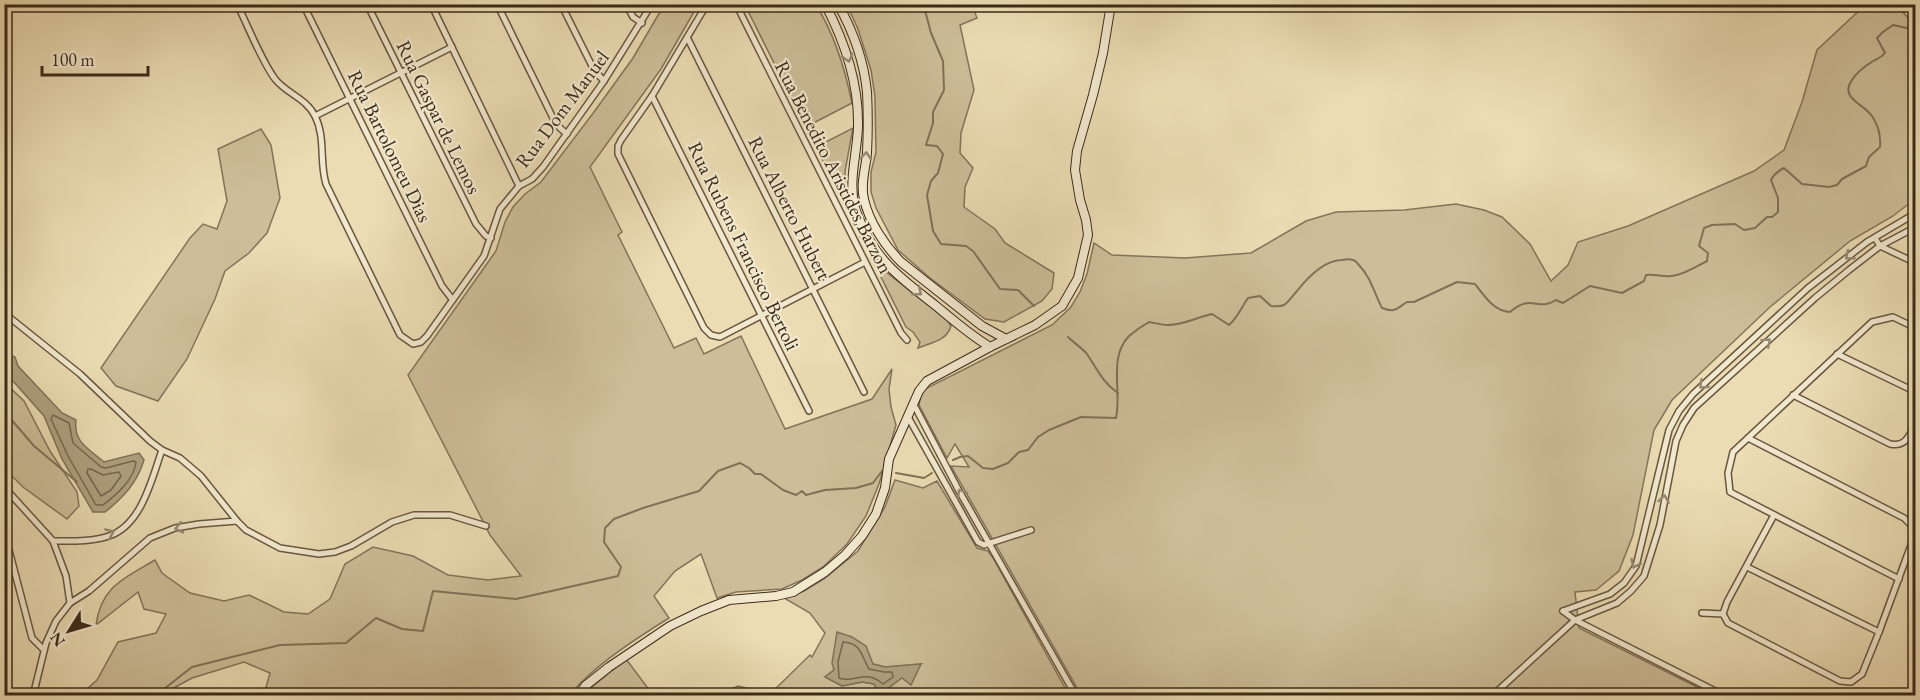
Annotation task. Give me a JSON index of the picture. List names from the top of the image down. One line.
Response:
{"streets":{"street":["Rua Dom Manuel","Rua Gaspar de Lemos","Rua Bartolomeu Dias","Rua Benedito Aristides Barzon","Rua Alberto Hubert","Rua Rubens Francisco Bertoli"]},"crossings":[["Rua Dom Manuel","Rua Gaspar de Lemos"],["Rua Dom Manuel","Rua Bartolomeu Dias"]],"scale_bar":"100 m","north":"bottom left"}
